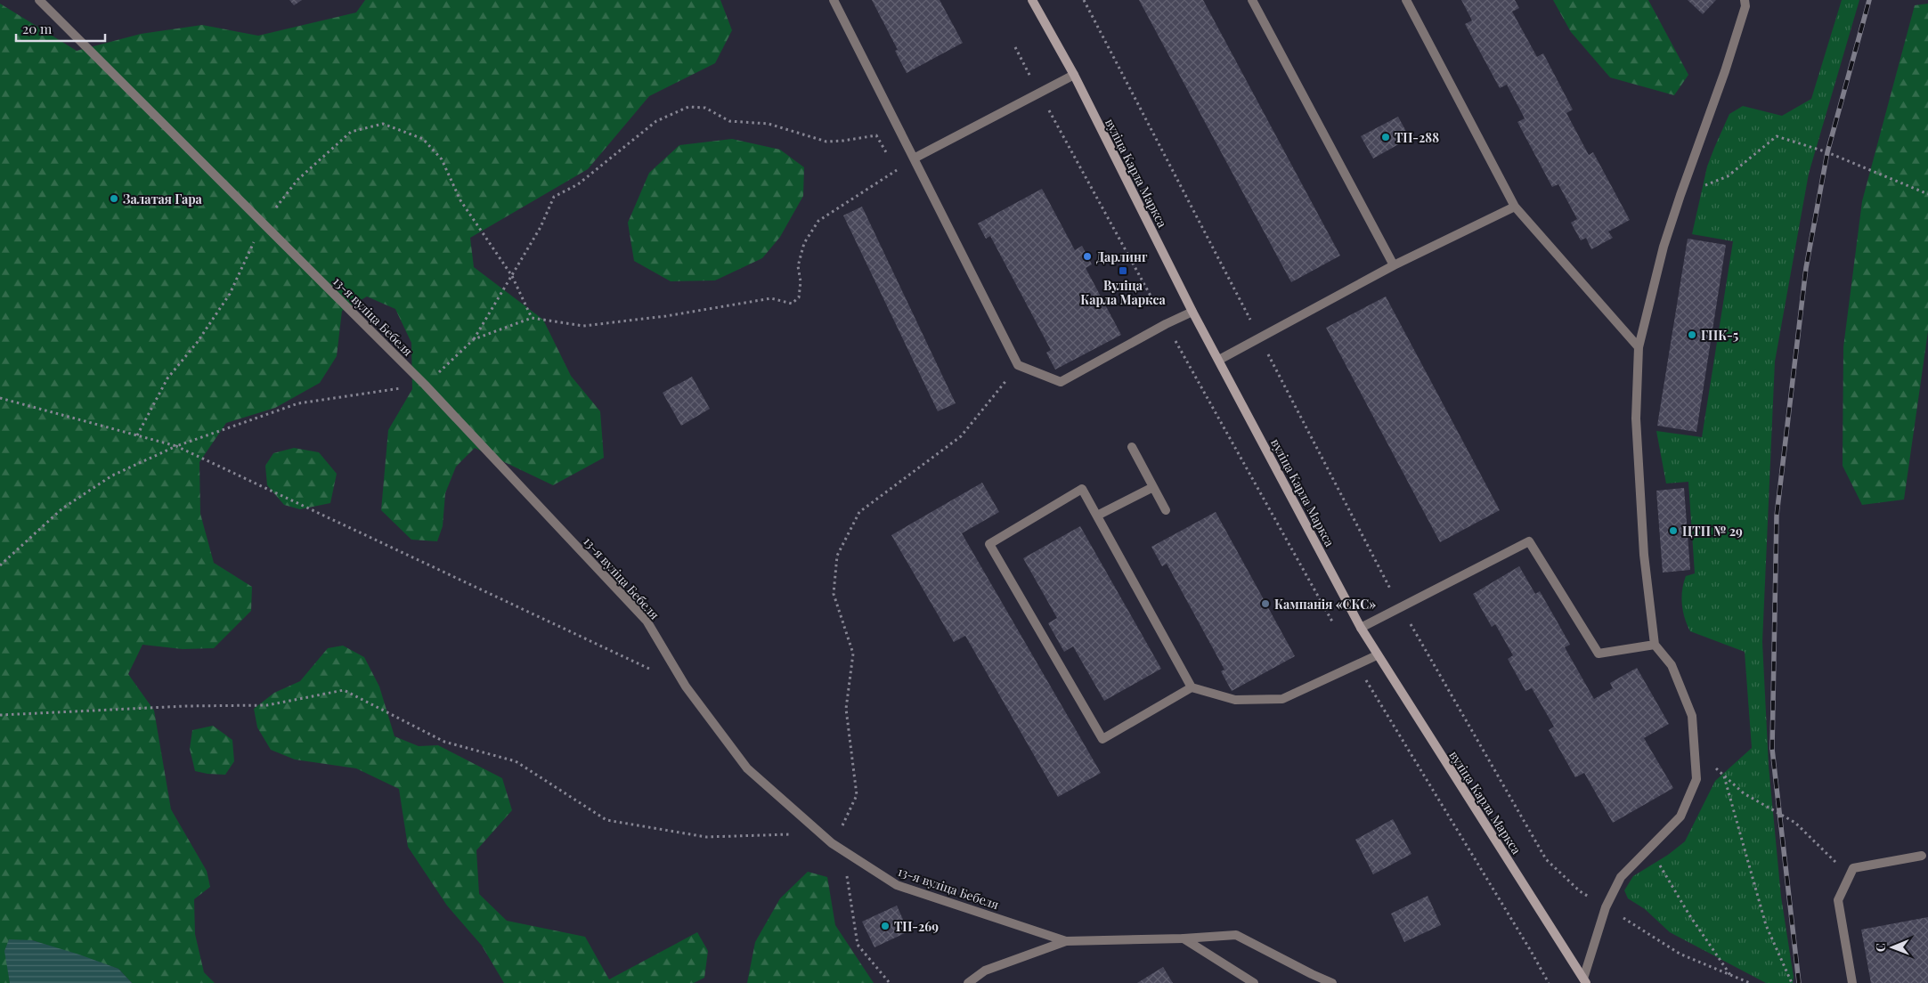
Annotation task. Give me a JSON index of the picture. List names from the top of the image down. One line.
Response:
{"streets":{"main road":["вуліца Карла Маркса"],"street":["13-я вуліца Бебеля"]},"places":{"other":["ТП-288","Залатая Гара","Дарлинг","ГПК-5","ЦТП № 29","Кампанія «СКС»","ТП-269"],"transit":["Вуліца Карла Маркса"]},"scale_bar":"20 m","north":"left"}
